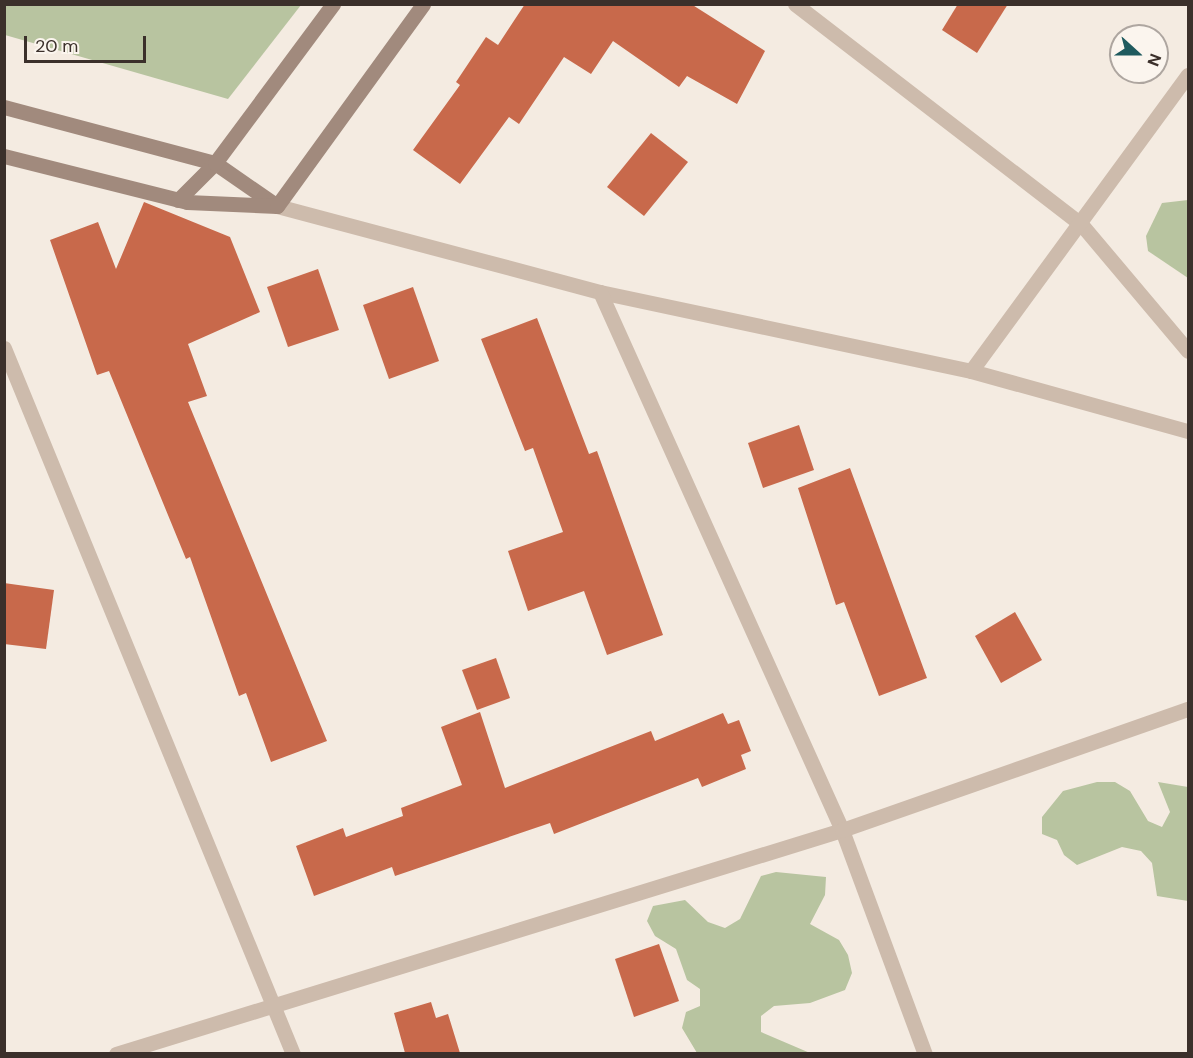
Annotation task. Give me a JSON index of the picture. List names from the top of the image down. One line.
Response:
{"scale_bar":"20 m","north":"right"}
